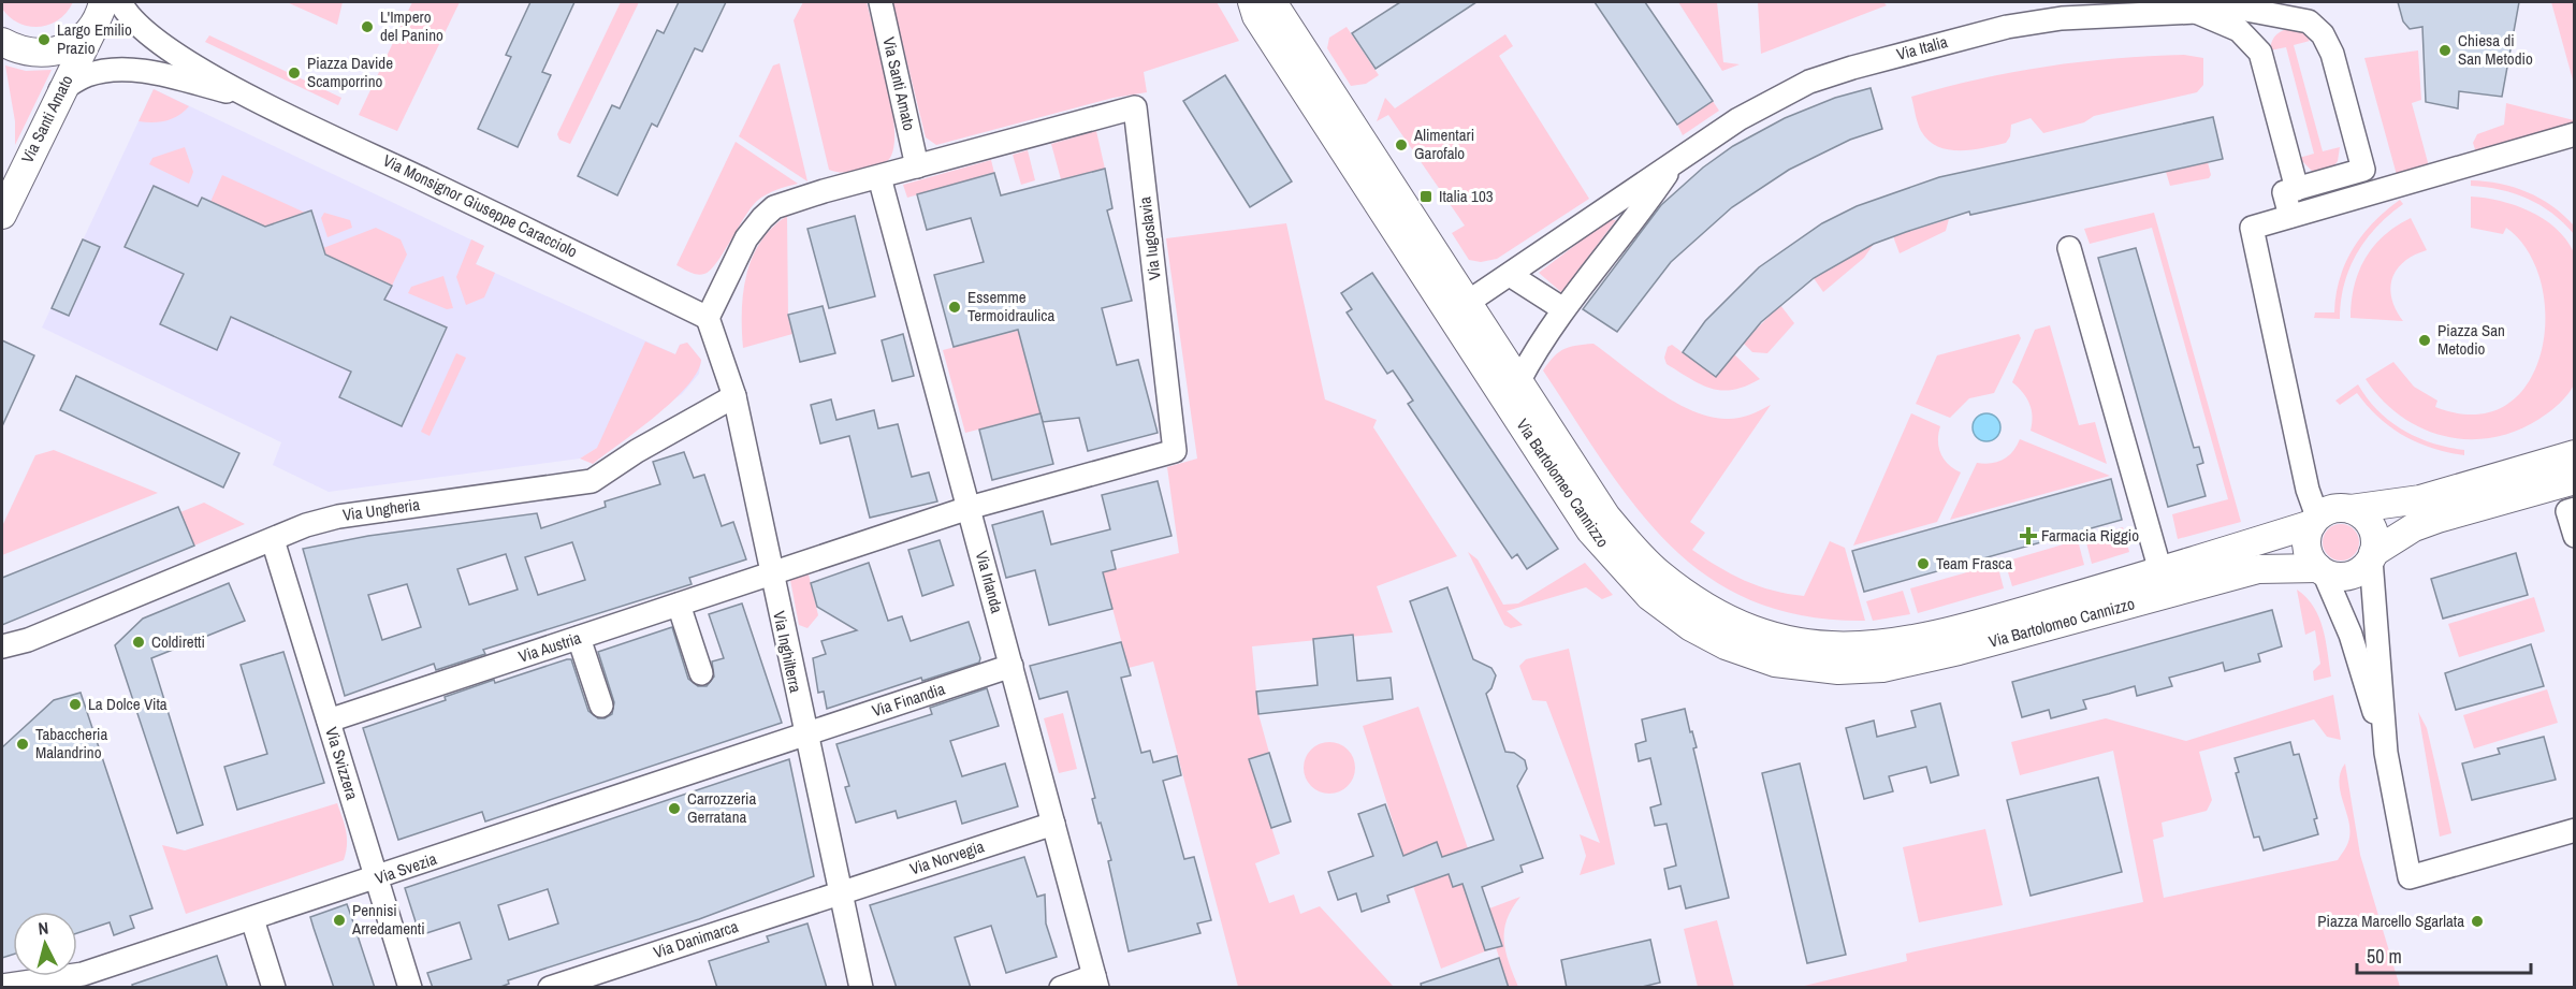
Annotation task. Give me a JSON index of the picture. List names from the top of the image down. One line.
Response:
{"streets":{"street":["Via Italia","Via Santi Amato","Via Monsignor Giuseppe Caracciolo","Via Iugoslavia","Via Bartolomeo Cannizzo","Via Ungheria","Via Irlanda","Via Austria","Via Inghilterra","Via Finandia","Via Svizzera","Via Norvegia","Via Svezia","Via Danimarca"]},"crossings":[["Via Italia","Via Bartolomeo Cannizzo"],["Via Santi Amato","Via Iugoslavia"],["Via Monsignor Giuseppe Caracciolo","Via Iugoslavia"],["Via Monsignor Giuseppe Caracciolo","Via Inghilterra"],["Via Iugoslavia","Via Irlanda"],["Via Iugoslavia","Via Austria"],["Via Iugoslavia","Via Inghilterra"],["Via Ungheria","Via Inghilterra"],["Via Ungheria","Via Svizzera"],["Via Irlanda","Via Finandia"],["Via Irlanda","Via Norvegia"],["Via Austria","Via Inghilterra"],["Via Austria","Via Svizzera"],["Via Inghilterra","Via Finandia"],["Via Inghilterra","Via Norvegia"],["Via Inghilterra","Via Svezia"],["Via Inghilterra","Via Danimarca"],["Via Finandia","Via Svezia"],["Via Svizzera","Via Svezia"],["Via Norvegia","Via Danimarca"]],"places":{"other":["L'Impero del Panino","Largo Emilio Prazio","Chiesa di San Metodio","Piazza Davide Scamporrino","Alimentari Garofalo","Essemme Termoidraulica","Piazza San Metodio","Team Frasca","Coldiretti","La Dolce Vita","Tabaccheria Malandrino","Carrozzeria Gerratana","Pennisi Arredamenti","Piazza Marcello Sgarlata"],"transit":["Italia 103"],"health":["Farmacia Riggio"]},"scale_bar":"50 m","north":"top"}
